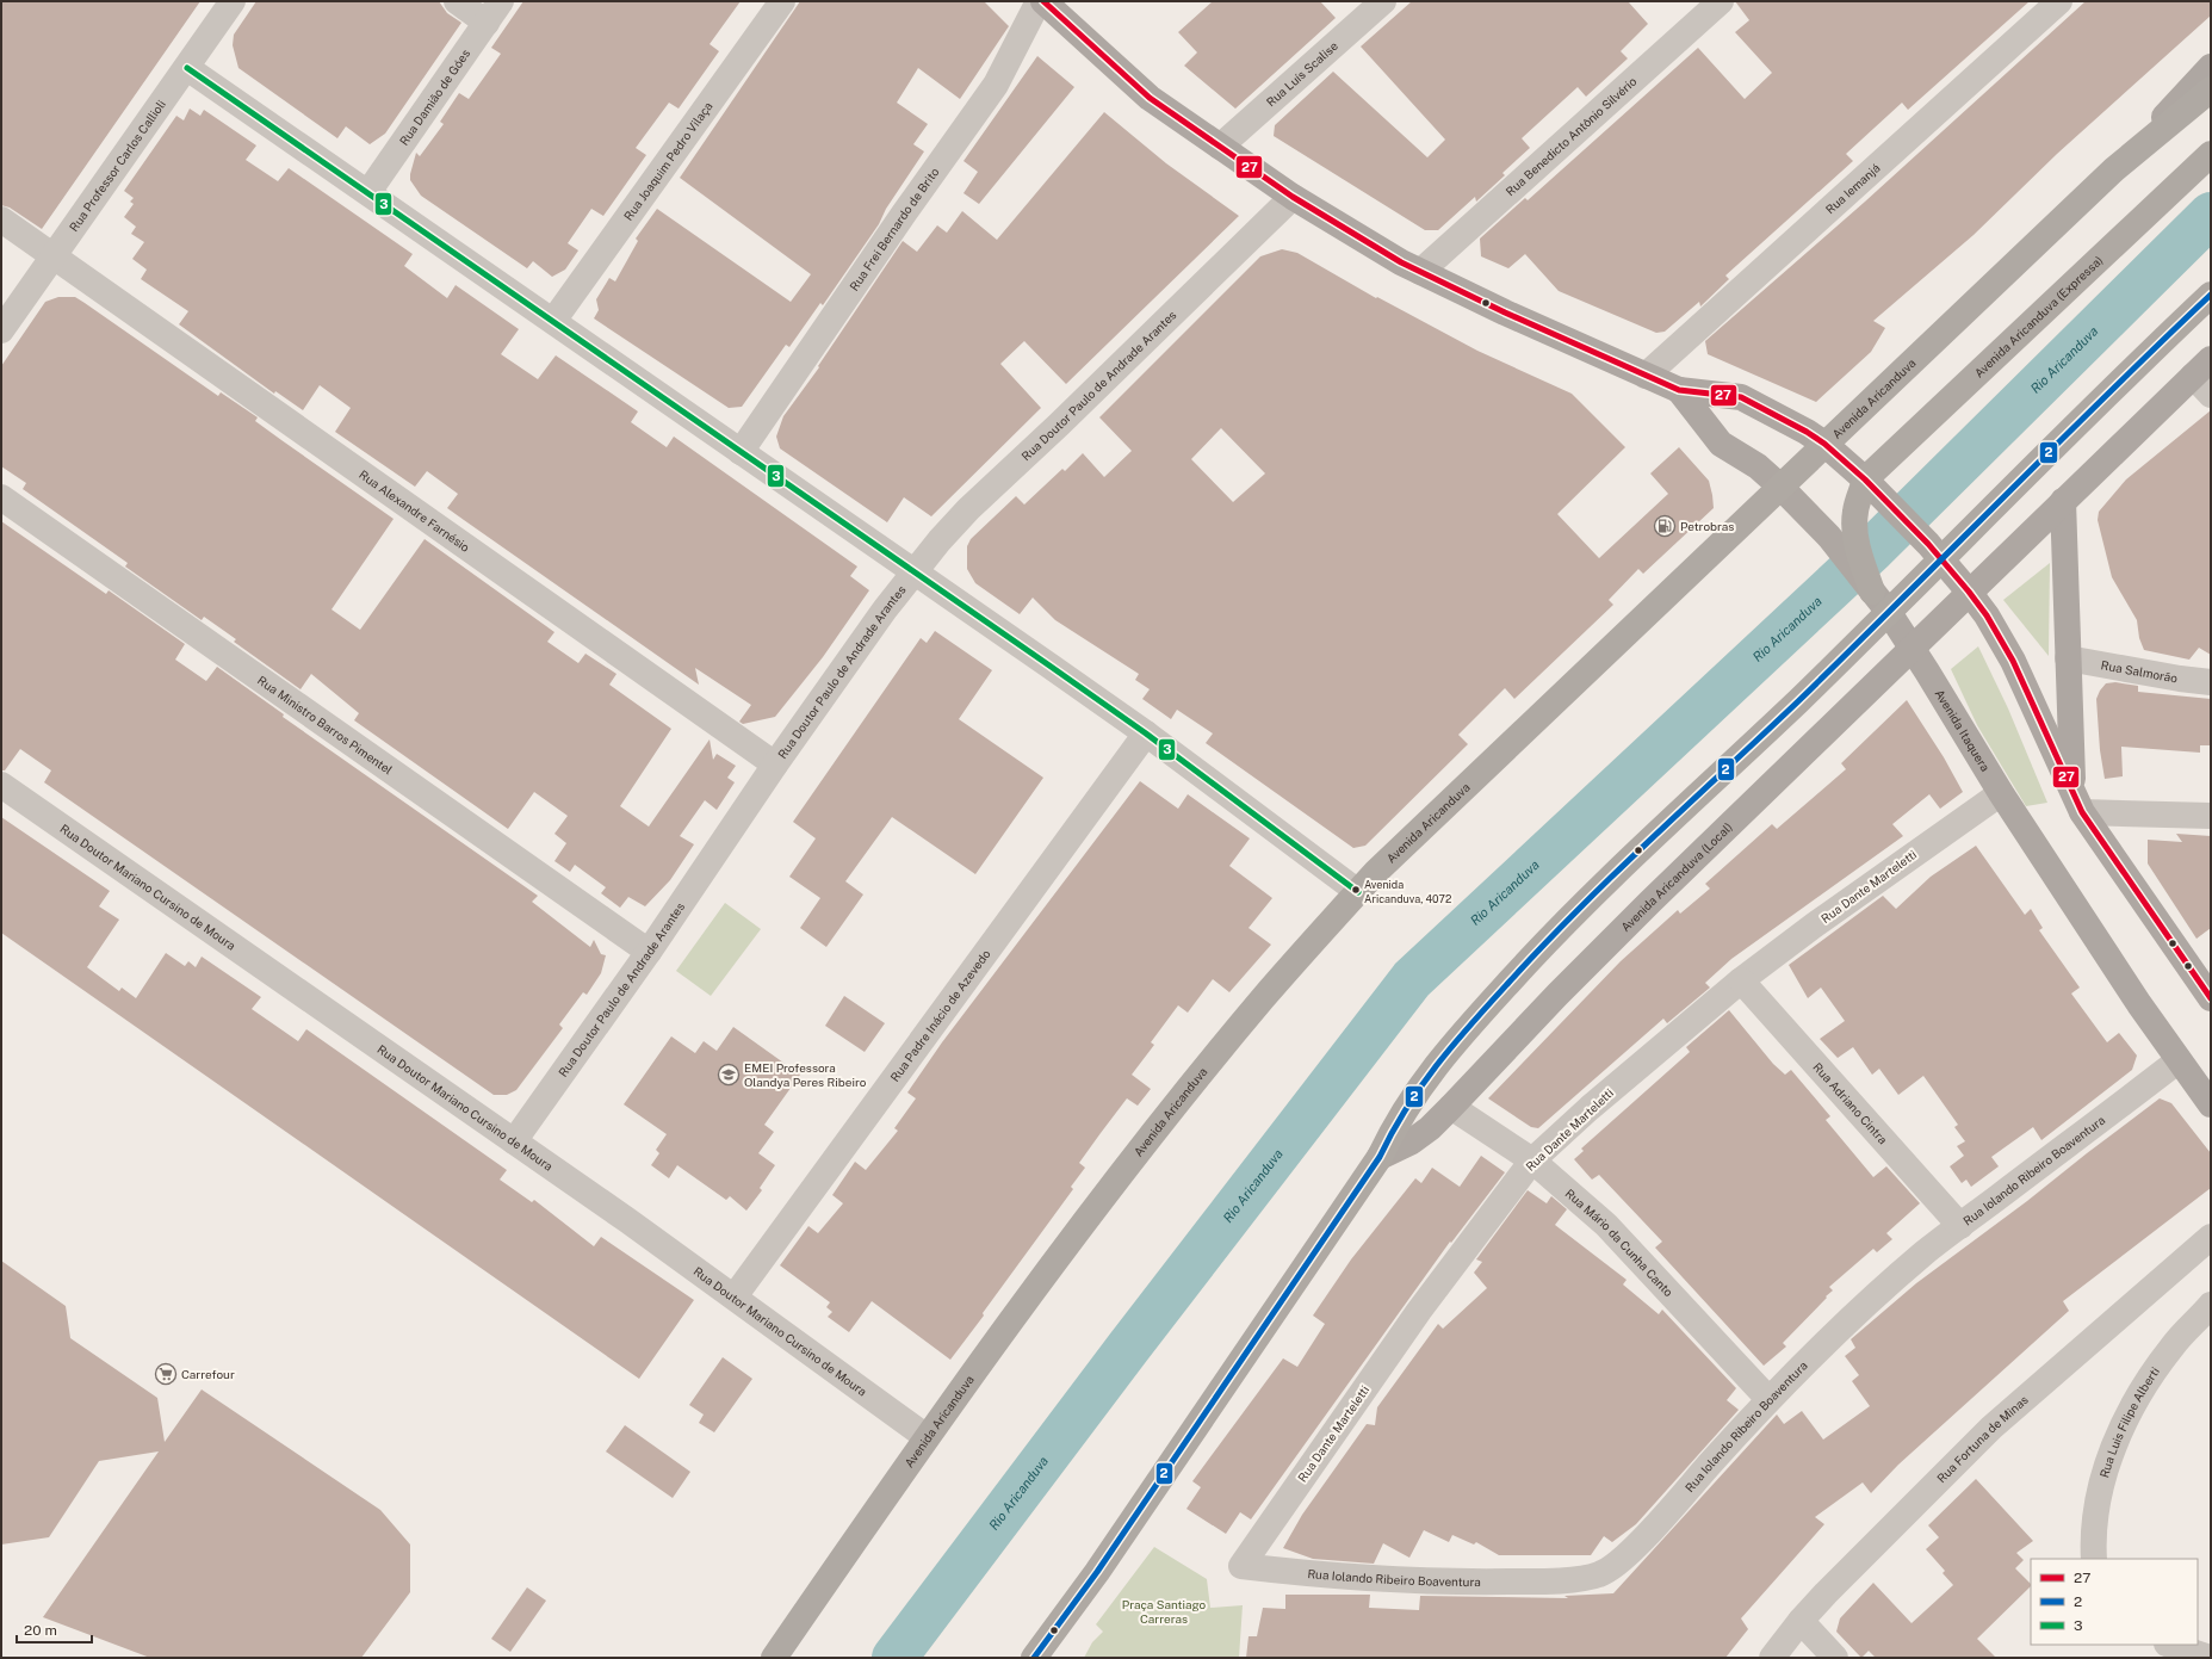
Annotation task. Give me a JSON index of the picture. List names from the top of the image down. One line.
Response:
{"streets":{"highway":["Avenida Aricanduva (Expressa)","Avenida Aricanduva"],"main road":["Avenida Itaquera","Avenida Aricanduva (Local)"],"street":["Rua Luís Scalise","Rua Damião de Góes","Rua Benedicto Antônio Silvério","Rua Joaquim Pedro Vilaça","Rua Professor Carlos Callioli","Rua Iemanjá","Rua Frei Bernardo de Brito","Rua Doutor Paulo de Andrade Arantes","Rua Alexandre Farnésio","Rua Salmorão","Rua Ministro Barros Pimentel","Rua Dante Marteletti","Rua Doutor Mariano Cursino de Moura","Rua Padre Inácio de Azevedo","Rua Adriano Cintra","Rua Iolando Ribeiro Boaventura","Rua Mário da Cunha Canto","Rua Luis Filipe Alberti","Rua Fortuna de Minas"]},"crossings":[["Rua Luís Scalise","Avenida Itaquera"],["Rua Benedicto Antônio Silvério","Avenida Itaquera"],["Rua Professor Carlos Callioli","Rua Alexandre Farnésio"],["Rua Iemanjá","Avenida Itaquera"],["Avenida Aricanduva (Expressa)","Avenida Itaquera"],["Rua Doutor Paulo de Andrade Arantes","Rua Alexandre Farnésio"],["Rua Doutor Paulo de Andrade Arantes","Rua Ministro Barros Pimentel"],["Rua Doutor Paulo de Andrade Arantes","Avenida Itaquera"],["Rua Doutor Paulo de Andrade Arantes","Rua Doutor Mariano Cursino de Moura"],["Avenida Aricanduva","Avenida Itaquera"],["Avenida Aricanduva","Rua Doutor Mariano Cursino de Moura"],["Avenida Itaquera","Avenida Aricanduva (Local)"],["Avenida Itaquera","Rua Dante Marteletti"],["Avenida Itaquera","Rua Iolando Ribeiro Boaventura"],["Avenida Aricanduva (Local)","Rua Mário da Cunha Canto"],["Rua Dante Marteletti","Rua Adriano Cintra"],["Rua Dante Marteletti","Rua Iolando Ribeiro Boaventura"],["Rua Dante Marteletti","Rua Mário da Cunha Canto"],["Rua Doutor Mariano Cursino de Moura","Rua Padre Inácio de Azevedo"],["Rua Adriano Cintra","Rua Iolando Ribeiro Boaventura"],["Rua Iolando Ribeiro Boaventura","Rua Mário da Cunha Canto"]],"water":["Rio Aricanduva"],"parks":["Praça Santiago Carreras"],"places":{"fuel station":["Petrobras"],"other":["Avenida Aricanduva, 4072"],"school or university":["EMEI Professora Olandya Peres Ribeiro"],"supermarket":["Carrefour"]},"lines":["transit line 27","transit line 3","transit line 2"],"legend":["27","2","3"],"scale_bar":"20 m"}
